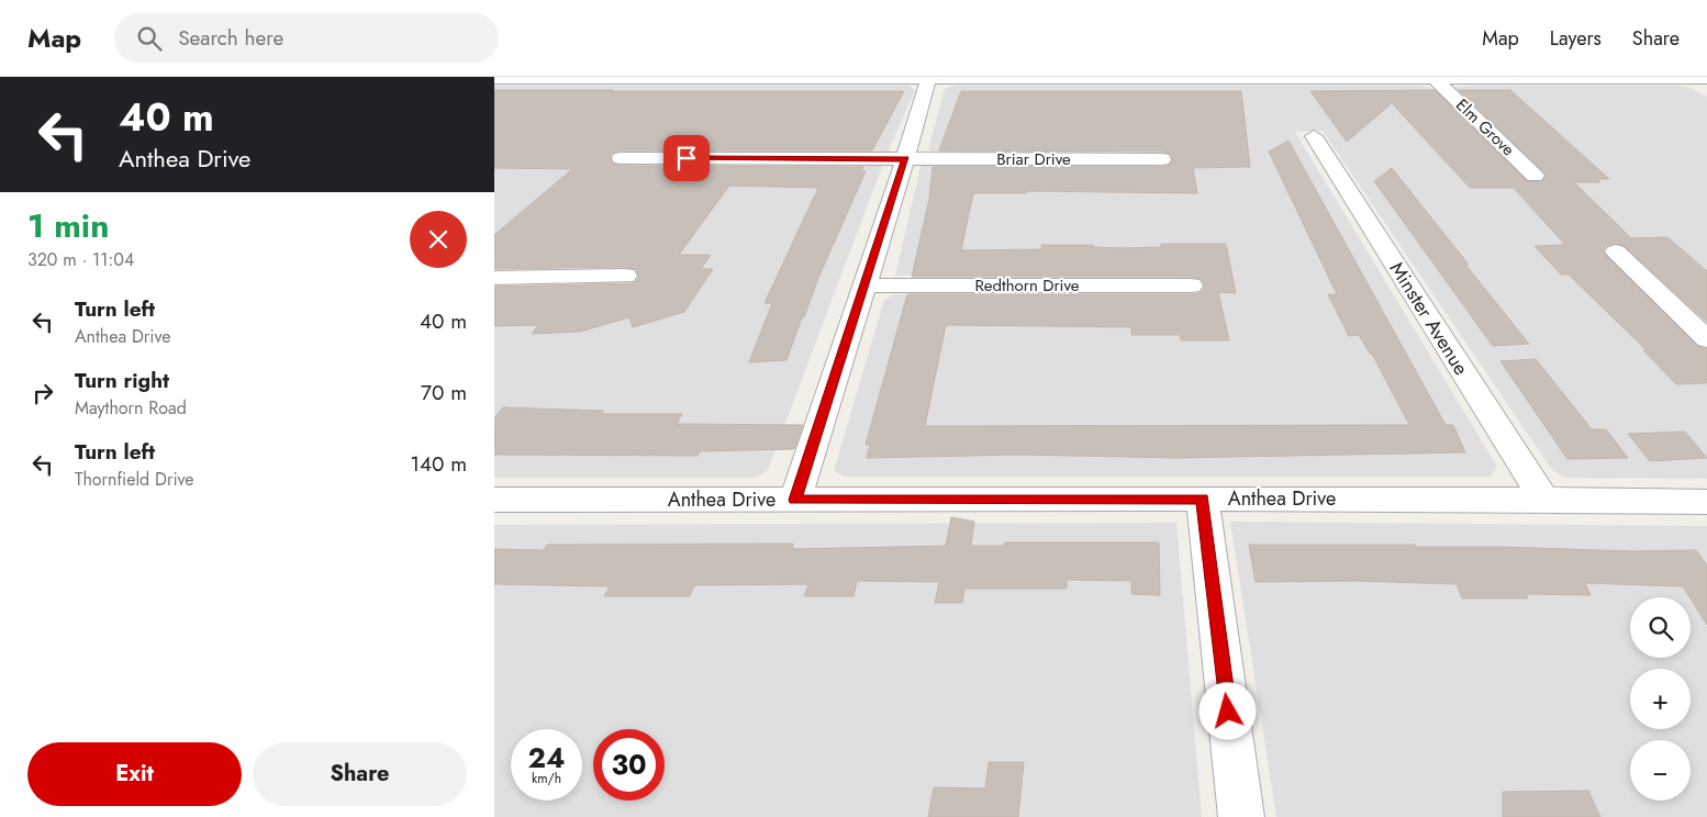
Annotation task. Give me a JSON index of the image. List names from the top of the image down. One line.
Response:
{"streets":{"street":["Elm Grove","Briar Drive","Redthorn Drive","Minster Avenue","Anthea Drive"]},"crossings":[["Minster Avenue","Anthea Drive"]],"page":{"header":"Map","search":"Search here","nav":["Map","Layers","Share"],"turn":["40 m","Anthea Drive"],"heading":["1 min","320 m · 11:04"],"list":[{"name":"Turn left","note":"Anthea Drive","value":"40 m"},{"name":"Turn right","note":"Maythorn Road","value":"70 m"},{"name":"Turn left","note":"Thornfield Drive","value":"140 m"}],"map_buttons":["+","−"],"speed":"24 km/h","limit":"30","buttons":["Exit","Share"]}}
